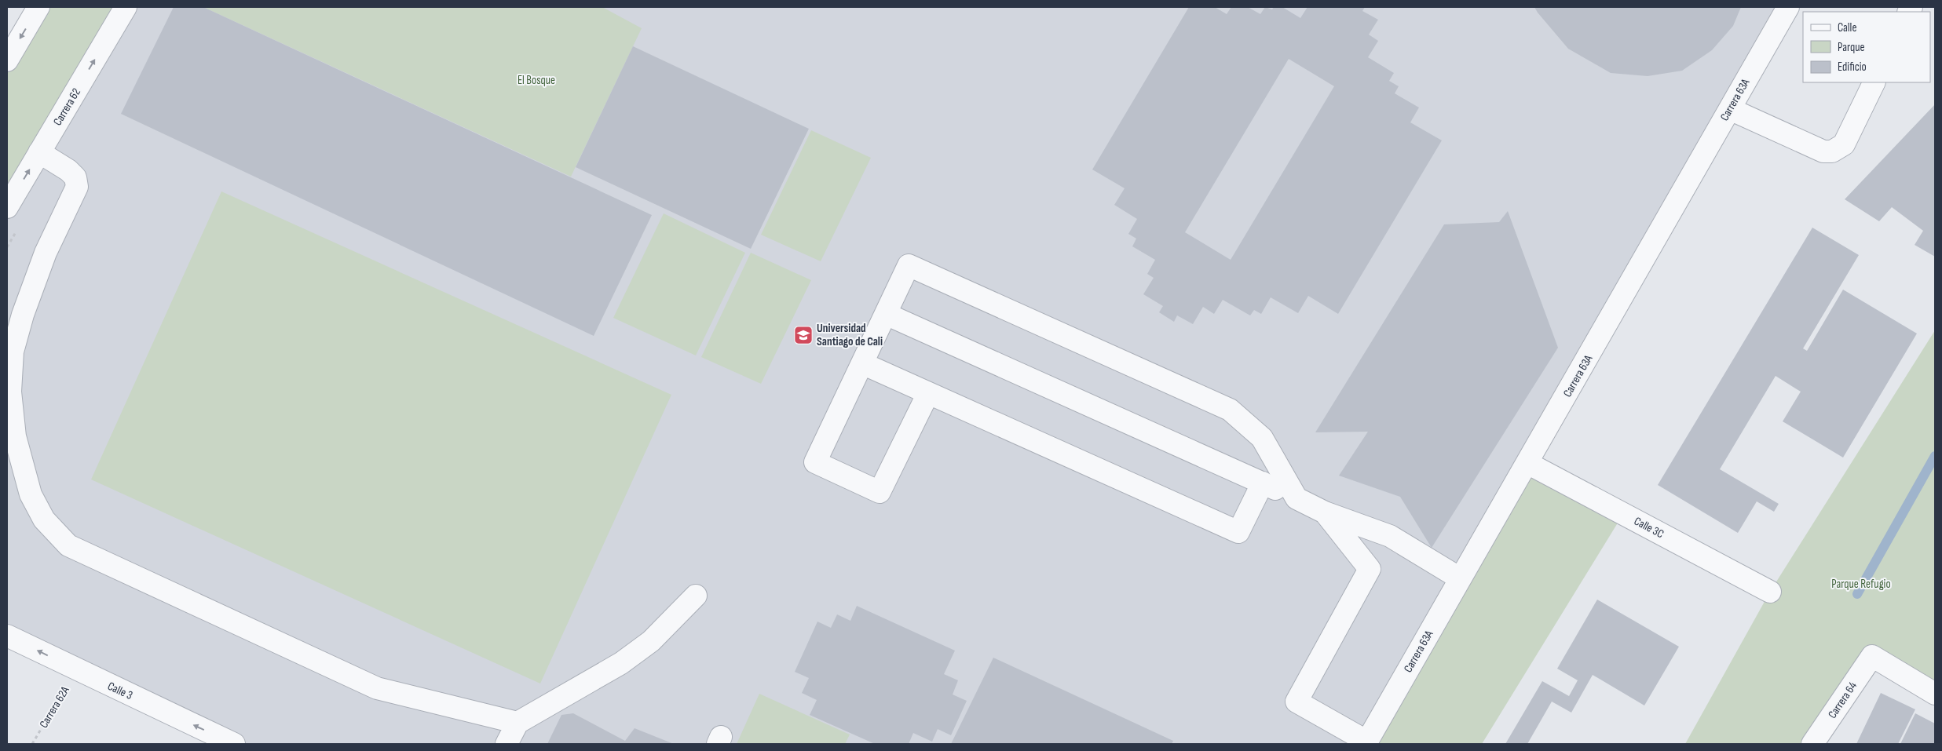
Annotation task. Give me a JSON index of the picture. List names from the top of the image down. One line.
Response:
{"streets":{"street":["Carrera 63A","Carrera 62","Calle 3C","Calle 3","Carrera 64"],"path":["Carrera 62A"]},"crossings":[["Carrera 63A","Calle 3C"],["Calle 3","Carrera 62A"]],"one_way":["Carrera 62","Calle 3"],"parks":["El Bosque","Parque Refugio"],"places":{"school or university":["Universidad Santiago de Cali"]},"legend":["Calle","Parque","Edificio"]}
